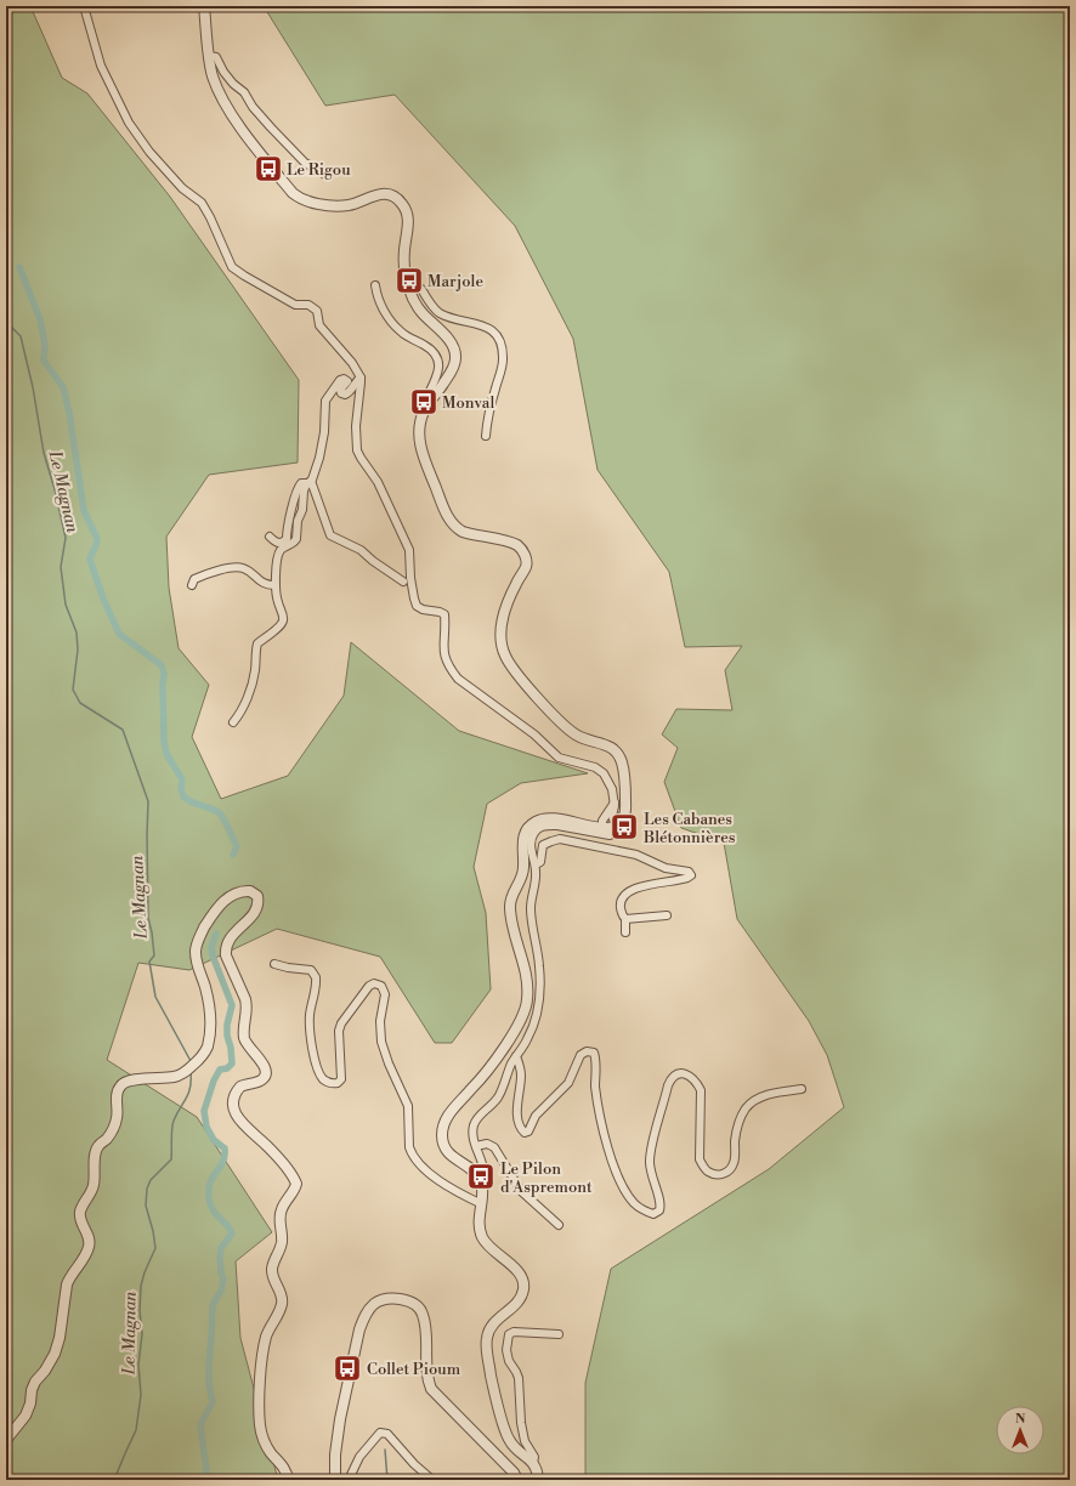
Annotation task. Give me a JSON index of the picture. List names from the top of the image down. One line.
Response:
{"water":["Le Magnan"],"places":{"bus stop":["Le Rigou","Marjole","Monval","Les Cabanes Blétonnières","Le Pilon d'Aspremont","Collet Pioum"]},"north":"top"}
